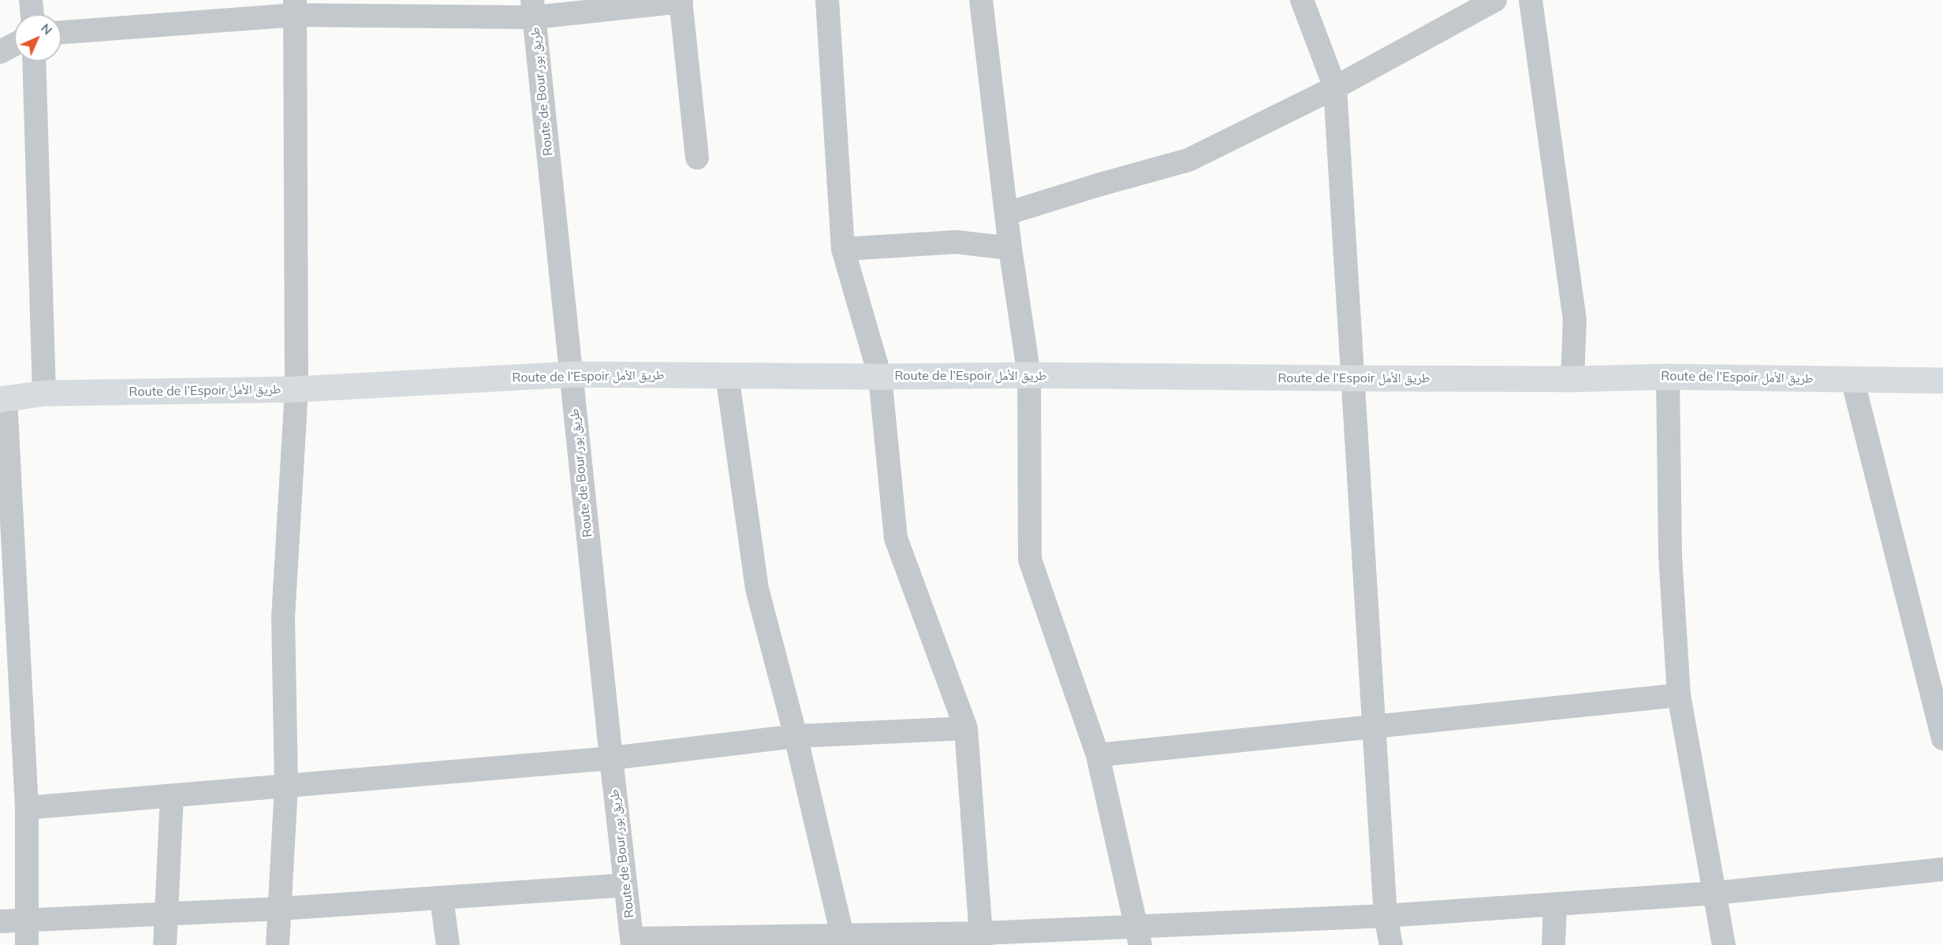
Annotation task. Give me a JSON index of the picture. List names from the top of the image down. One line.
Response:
{"streets":{"highway":["Route de l’Espoir طريق الأمل"],"street":["Route de Bour طريق بور"]},"crossings":[["Route de Bour طريق بور","Route de l’Espoir طريق الأمل"]],"north":"top right"}
